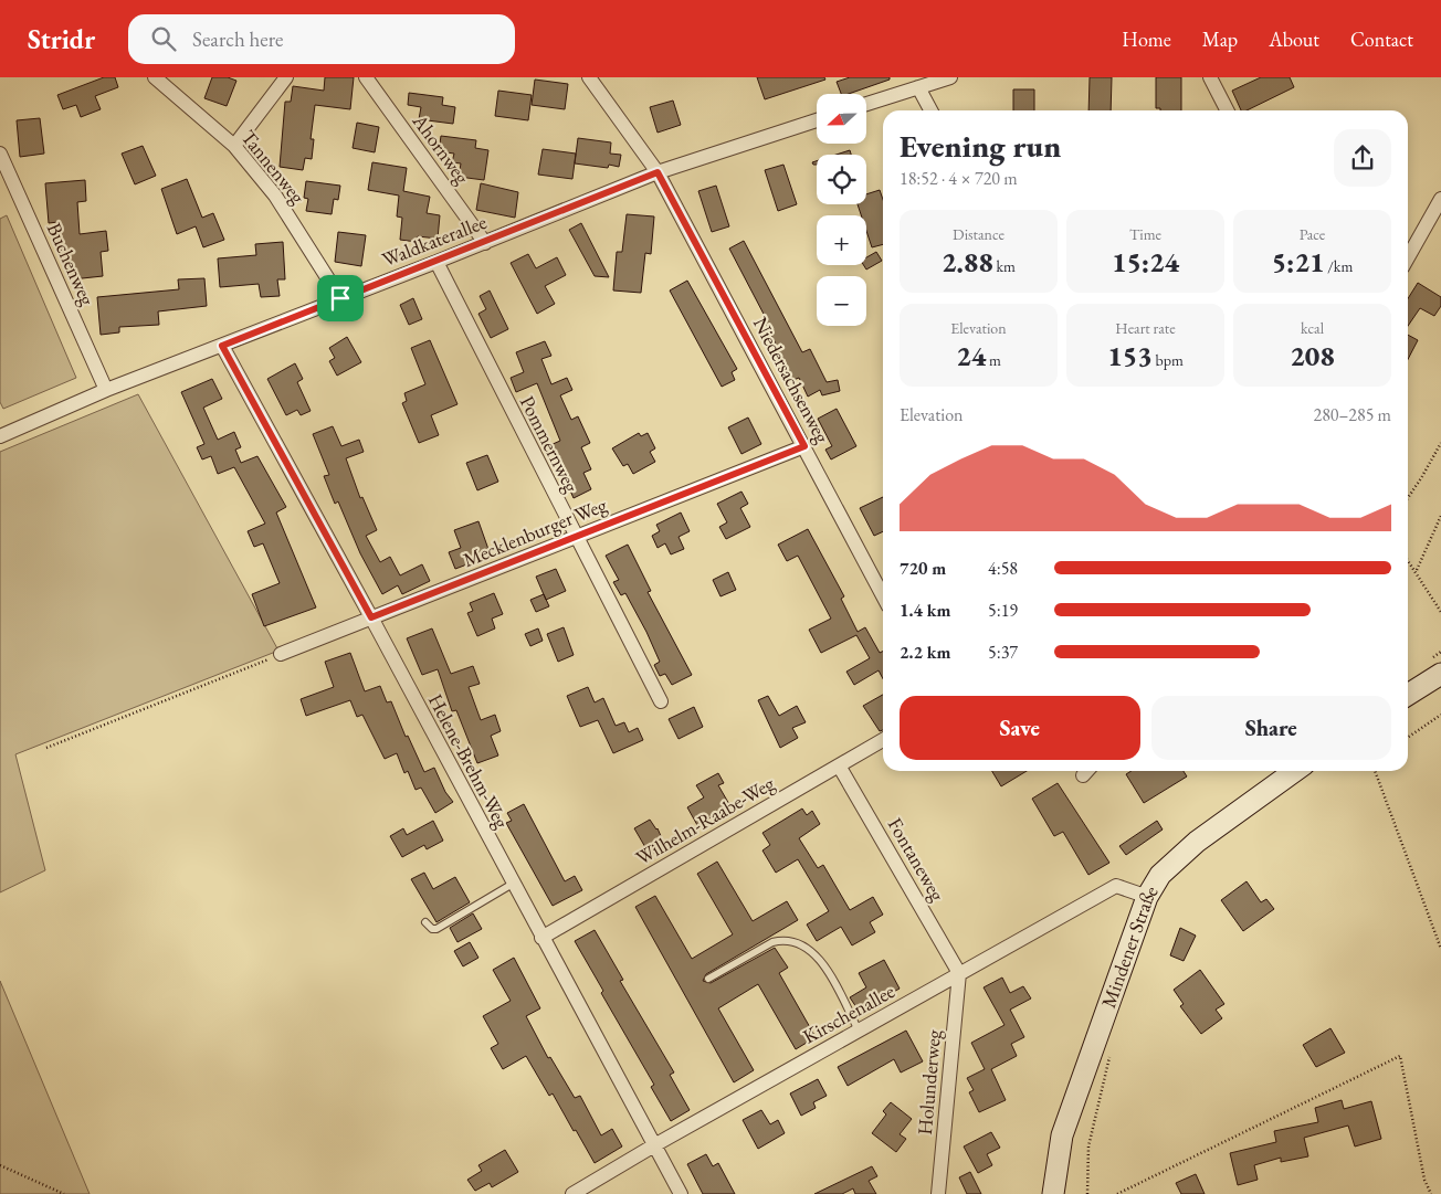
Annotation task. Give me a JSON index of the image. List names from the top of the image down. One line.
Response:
{"streets":{"main road":["Mindener Straße"],"street":["Ahornweg","Tannenweg","Waldkaterallee","Buchenweg","Niedersachsenweg","Pommernweg","Mecklenburger Weg","Helene-Brehm-Weg","Wilhelm-Raabe-Weg","Fontaneweg","Kirschenallee","Holunderweg"]},"crossings":[["Ahornweg","Waldkaterallee"],["Tannenweg","Waldkaterallee"],["Waldkaterallee","Buchenweg"],["Waldkaterallee","Niedersachsenweg"],["Waldkaterallee","Pommernweg"],["Waldkaterallee","Helene-Brehm-Weg"],["Niedersachsenweg","Mecklenburger Weg"],["Pommernweg","Mecklenburger Weg"],["Mecklenburger Weg","Helene-Brehm-Weg"],["Helene-Brehm-Weg","Wilhelm-Raabe-Weg"],["Helene-Brehm-Weg","Kirschenallee"],["Wilhelm-Raabe-Weg","Fontaneweg"],["Fontaneweg","Kirschenallee"],["Fontaneweg","Holunderweg"],["Mindener Straße","Kirschenallee"],["Kirschenallee","Holunderweg"]],"north":"left","page":{"header":"Stridr","search":"Search here","nav":["Home","Map","About","Contact"],"map_buttons":["+","−"],"heading":["Evening run","18:52 · 4 × 720 m"],"stats":[["Distance","2.88 km"],["Time","15:24"],["Pace","5:21 /km"],["Elevation","24 m"],["Heart rate","153 bpm"],["kcal","208"]],"chart":["Elevation","280–285 m"],"list":[{"name":"720 m","note":"4:58"},{"name":"1.4 km","note":"5:19"},{"name":"2.2 km","note":"5:37"}],"buttons":["Save","Share"]}}
